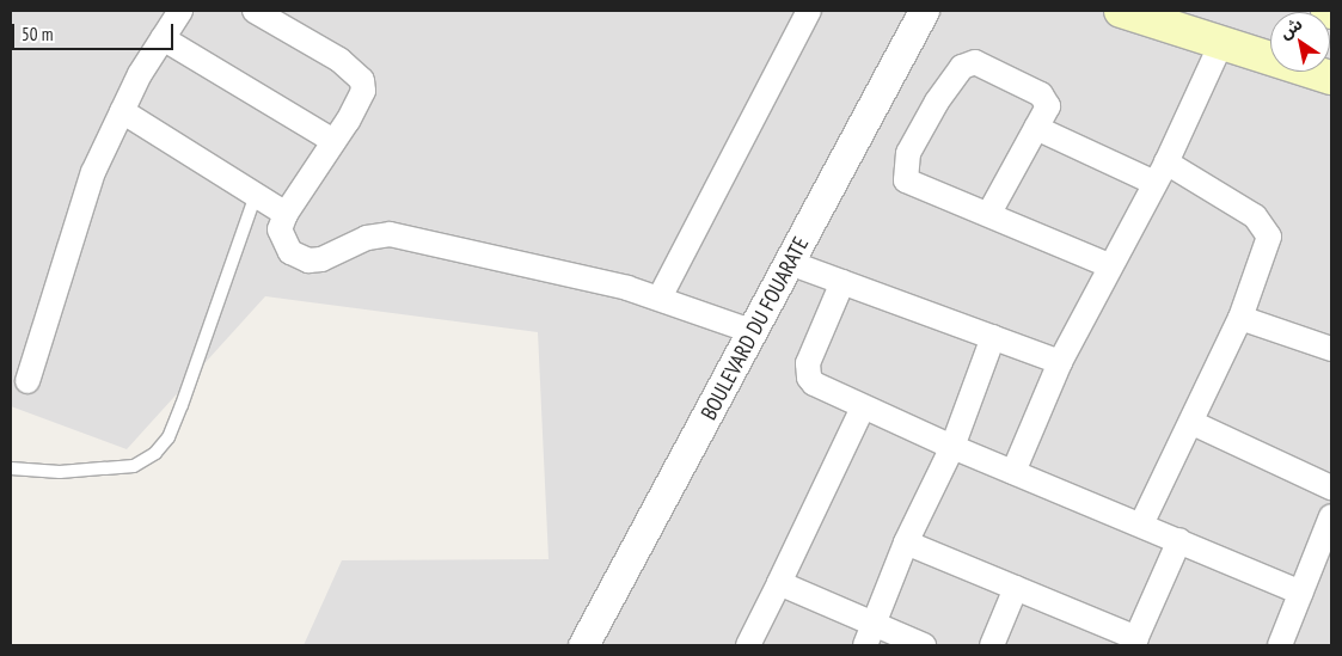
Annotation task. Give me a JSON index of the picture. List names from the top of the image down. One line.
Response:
{"streets":{"street":["BOULEVARD DU FOUARATE"]},"scale_bar":"50 m","north":"top left"}
